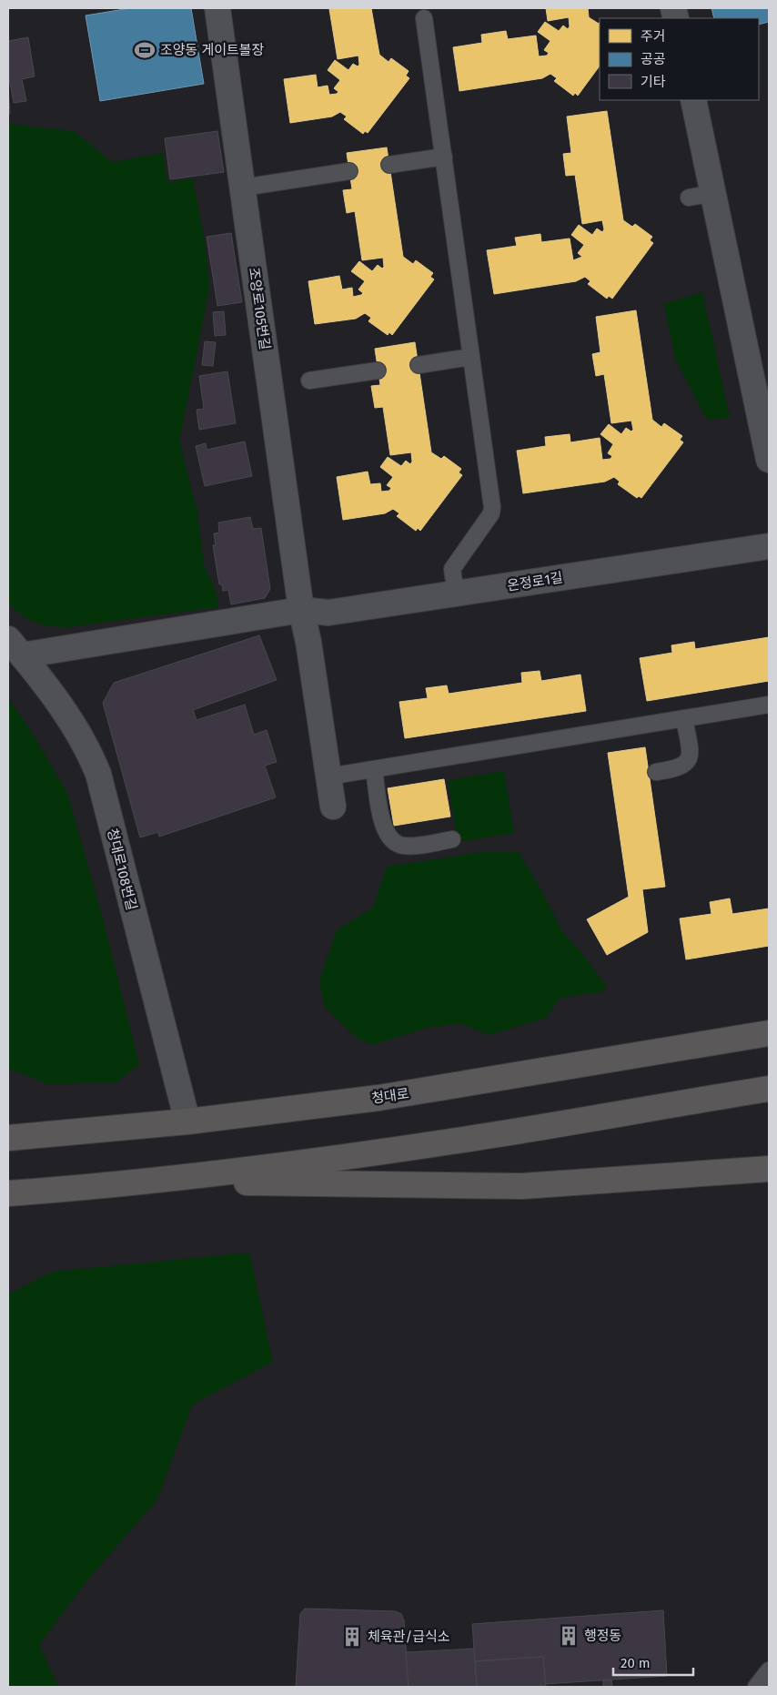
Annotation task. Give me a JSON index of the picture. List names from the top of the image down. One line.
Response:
{"streets":{"street":["조양로105번길","온정로1길","청대로108번길","청대로"]},"crossings":[["조양로105번길","온정로1길"],["온정로1길","청대로108번길"],["청대로108번길","청대로"]],"places":{"sports":["조양동 게이트볼장"],"building":["행정동","체육관/급식소"]},"legend":["주거","공공","기타"],"scale_bar":"20 m"}
